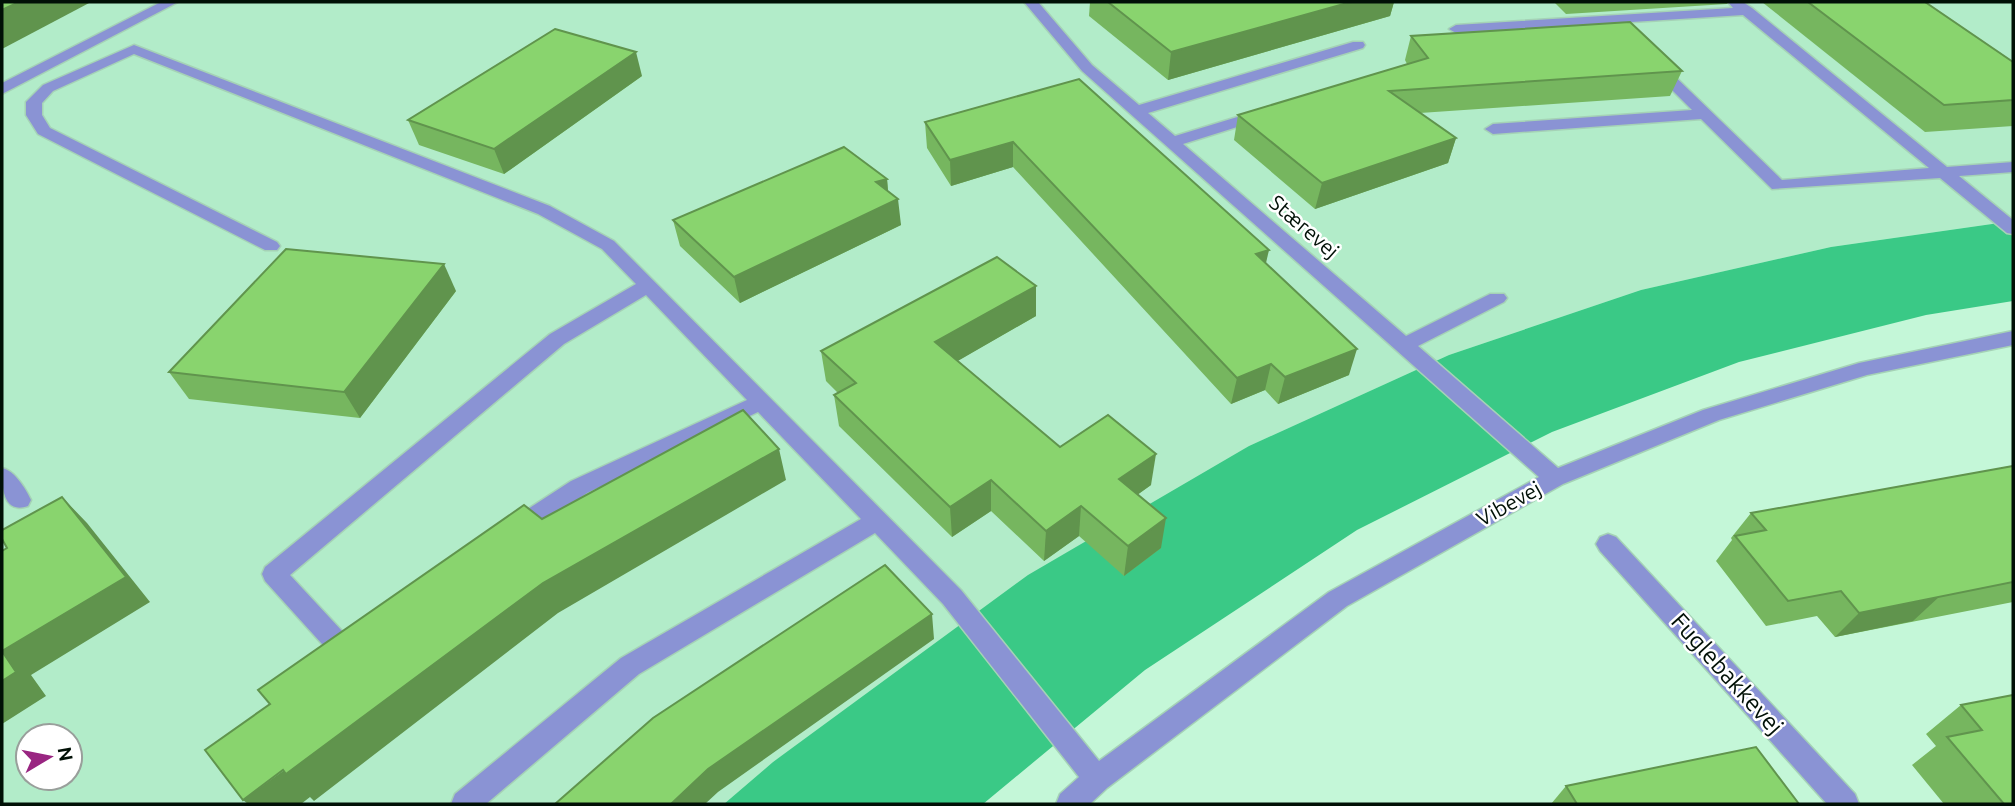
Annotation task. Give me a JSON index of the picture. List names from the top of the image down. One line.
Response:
{"streets":{"street":["Stærevej","Vibevej","Fuglebakkevej"]},"crossings":[["Stærevej","Vibevej"]],"north":"right"}
